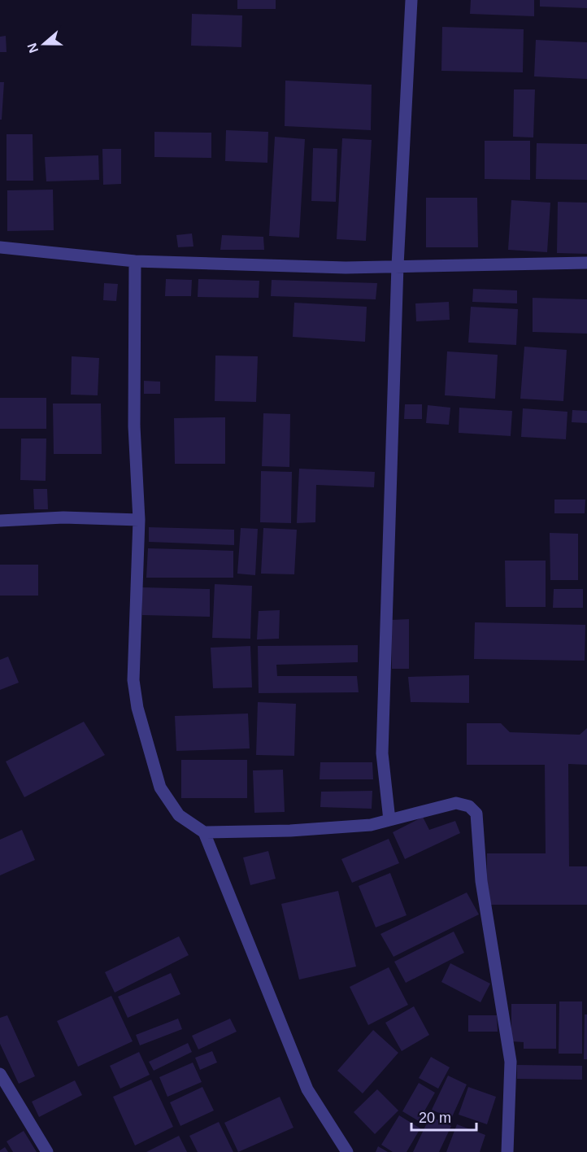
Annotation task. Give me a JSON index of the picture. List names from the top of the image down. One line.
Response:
{"scale_bar":"20 m","north":"left"}
